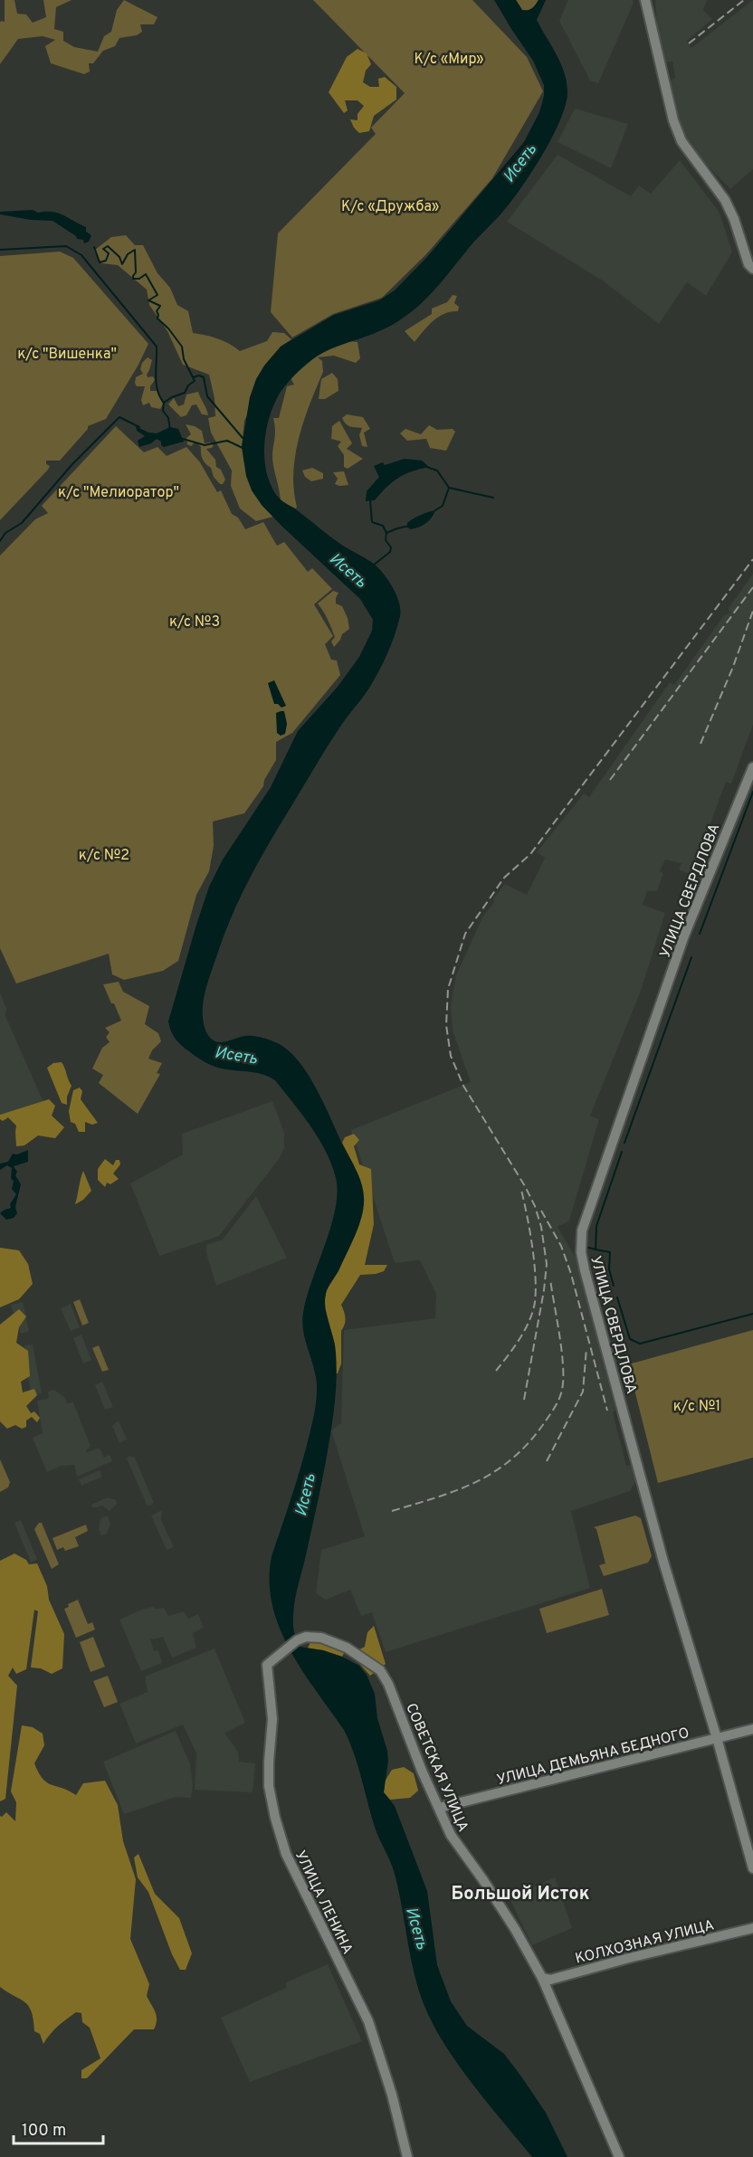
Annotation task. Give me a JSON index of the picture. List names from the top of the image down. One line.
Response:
{"streets":{"street":["УЛИЦА СВЕРДЛОВА","УЛИЦА ДЕМЬЯНА БЕДНОГО","СОВЕТСКАЯ УЛИЦА","УЛИЦА ЛЕНИНА","КОЛХОЗНАЯ УЛИЦА"]},"crossings":[["УЛИЦА СВЕРДЛОВА","УЛИЦА ДЕМЬЯНА БЕДНОГО"],["УЛИЦА ДЕМЬЯНА БЕДНОГО","СОВЕТСКАЯ УЛИЦА"],["СОВЕТСКАЯ УЛИЦА","УЛИЦА ЛЕНИНА"],["СОВЕТСКАЯ УЛИЦА","КОЛХОЗНАЯ УЛИЦА"]],"districts":["Большой Исток"],"water":["Исеть"],"parks":["К/с «Мир»","К/с «Дружба»","к/с \"Вишенка\"","к/с \"Мелиоратор\"","к/с №3","к/с №2","к/с №1"],"scale_bar":"100 m"}
